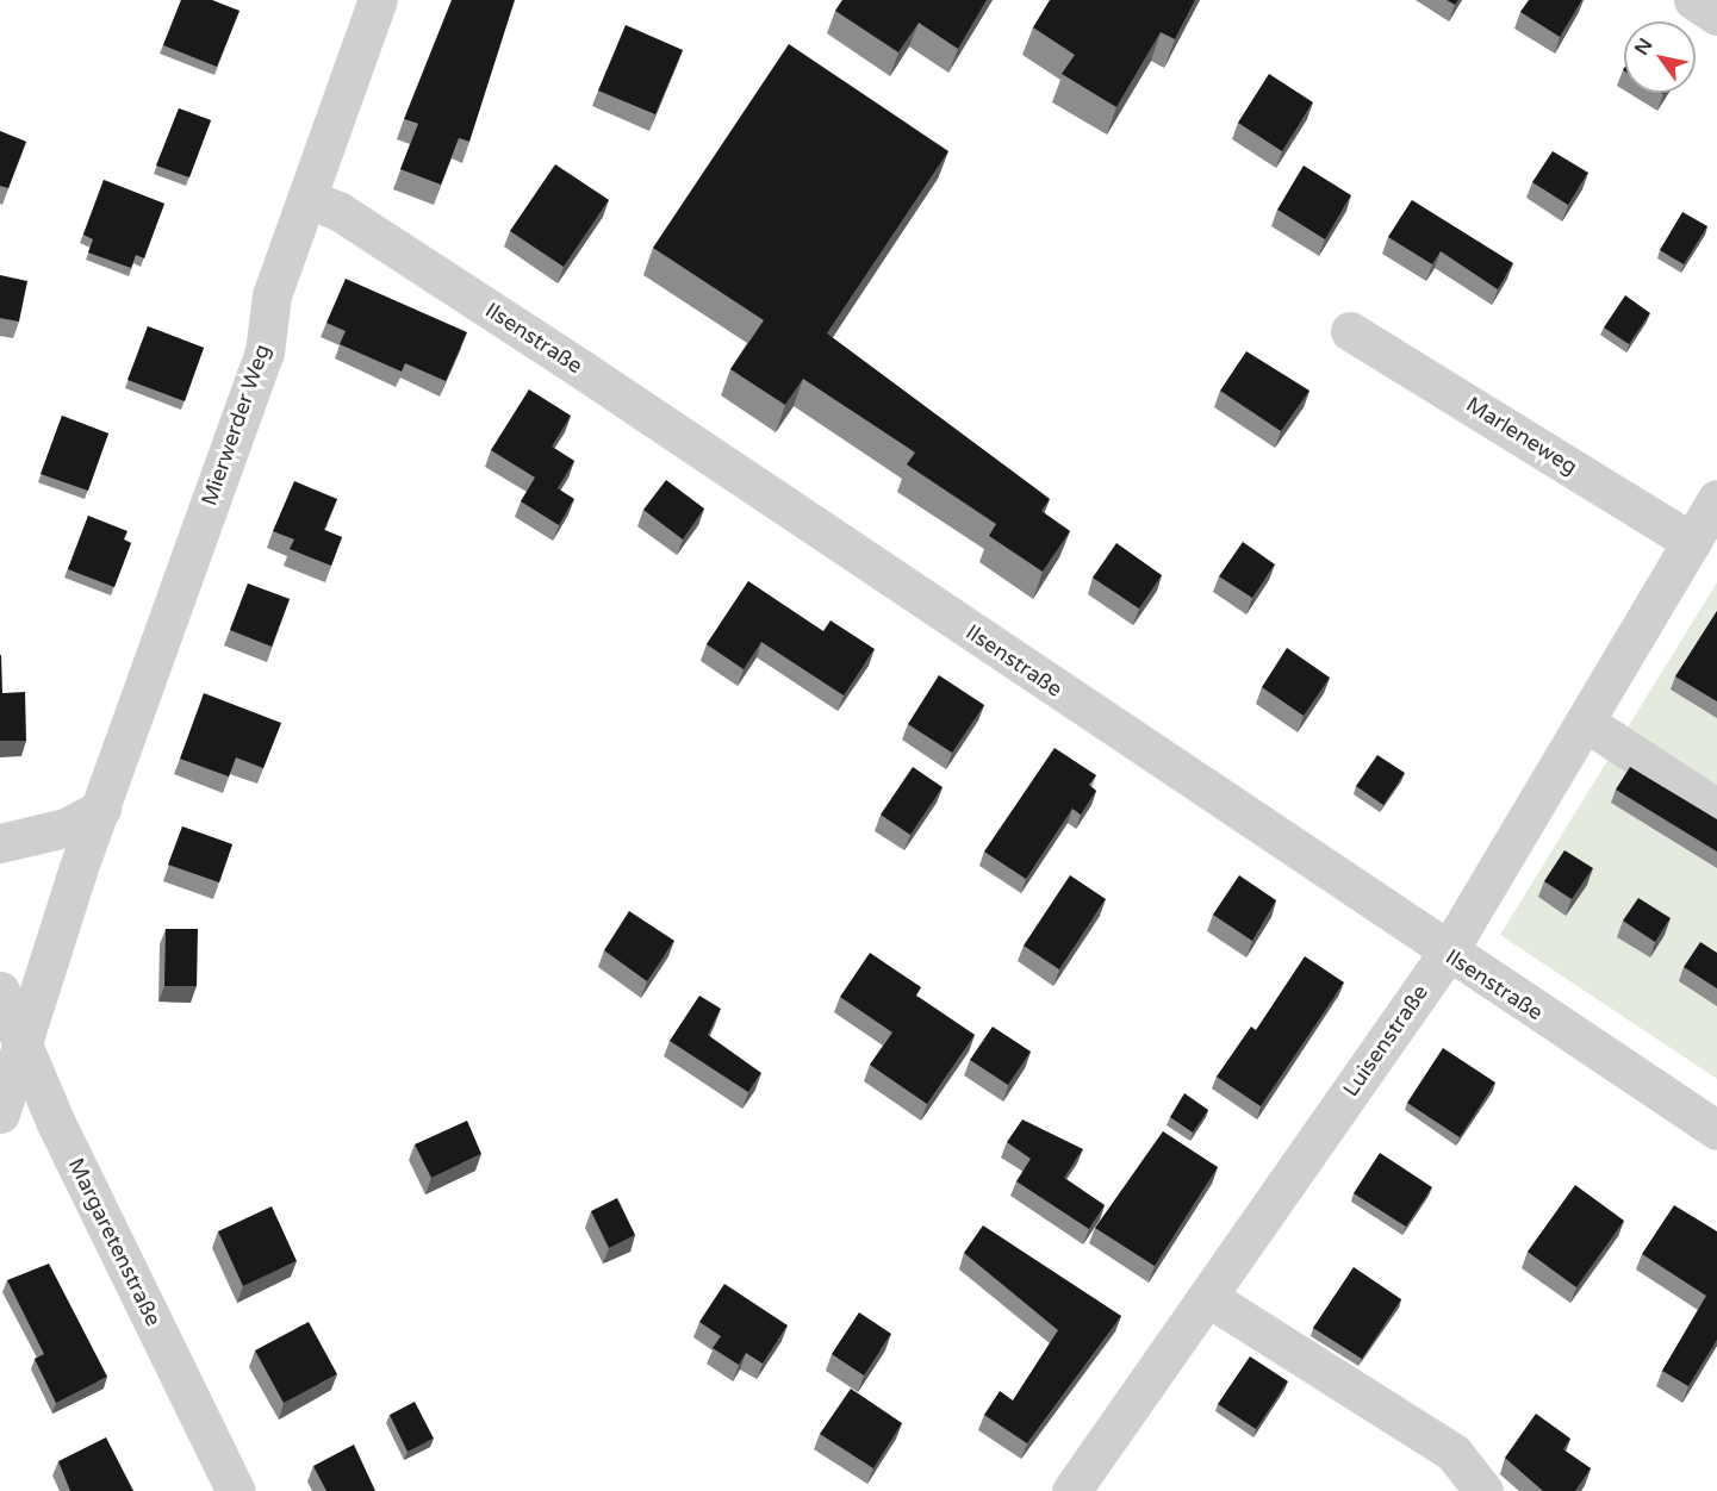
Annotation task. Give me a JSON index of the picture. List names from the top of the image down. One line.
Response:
{"streets":{"street":["Ilsenstraße","Mierwerder Weg","Marleneweg","Luisenstraße","Margaretenstraße"]},"crossings":[["Ilsenstraße","Mierwerder Weg"],["Ilsenstraße","Luisenstraße"],["Mierwerder Weg","Margaretenstraße"],["Marleneweg","Luisenstraße"]],"north":"top left"}
